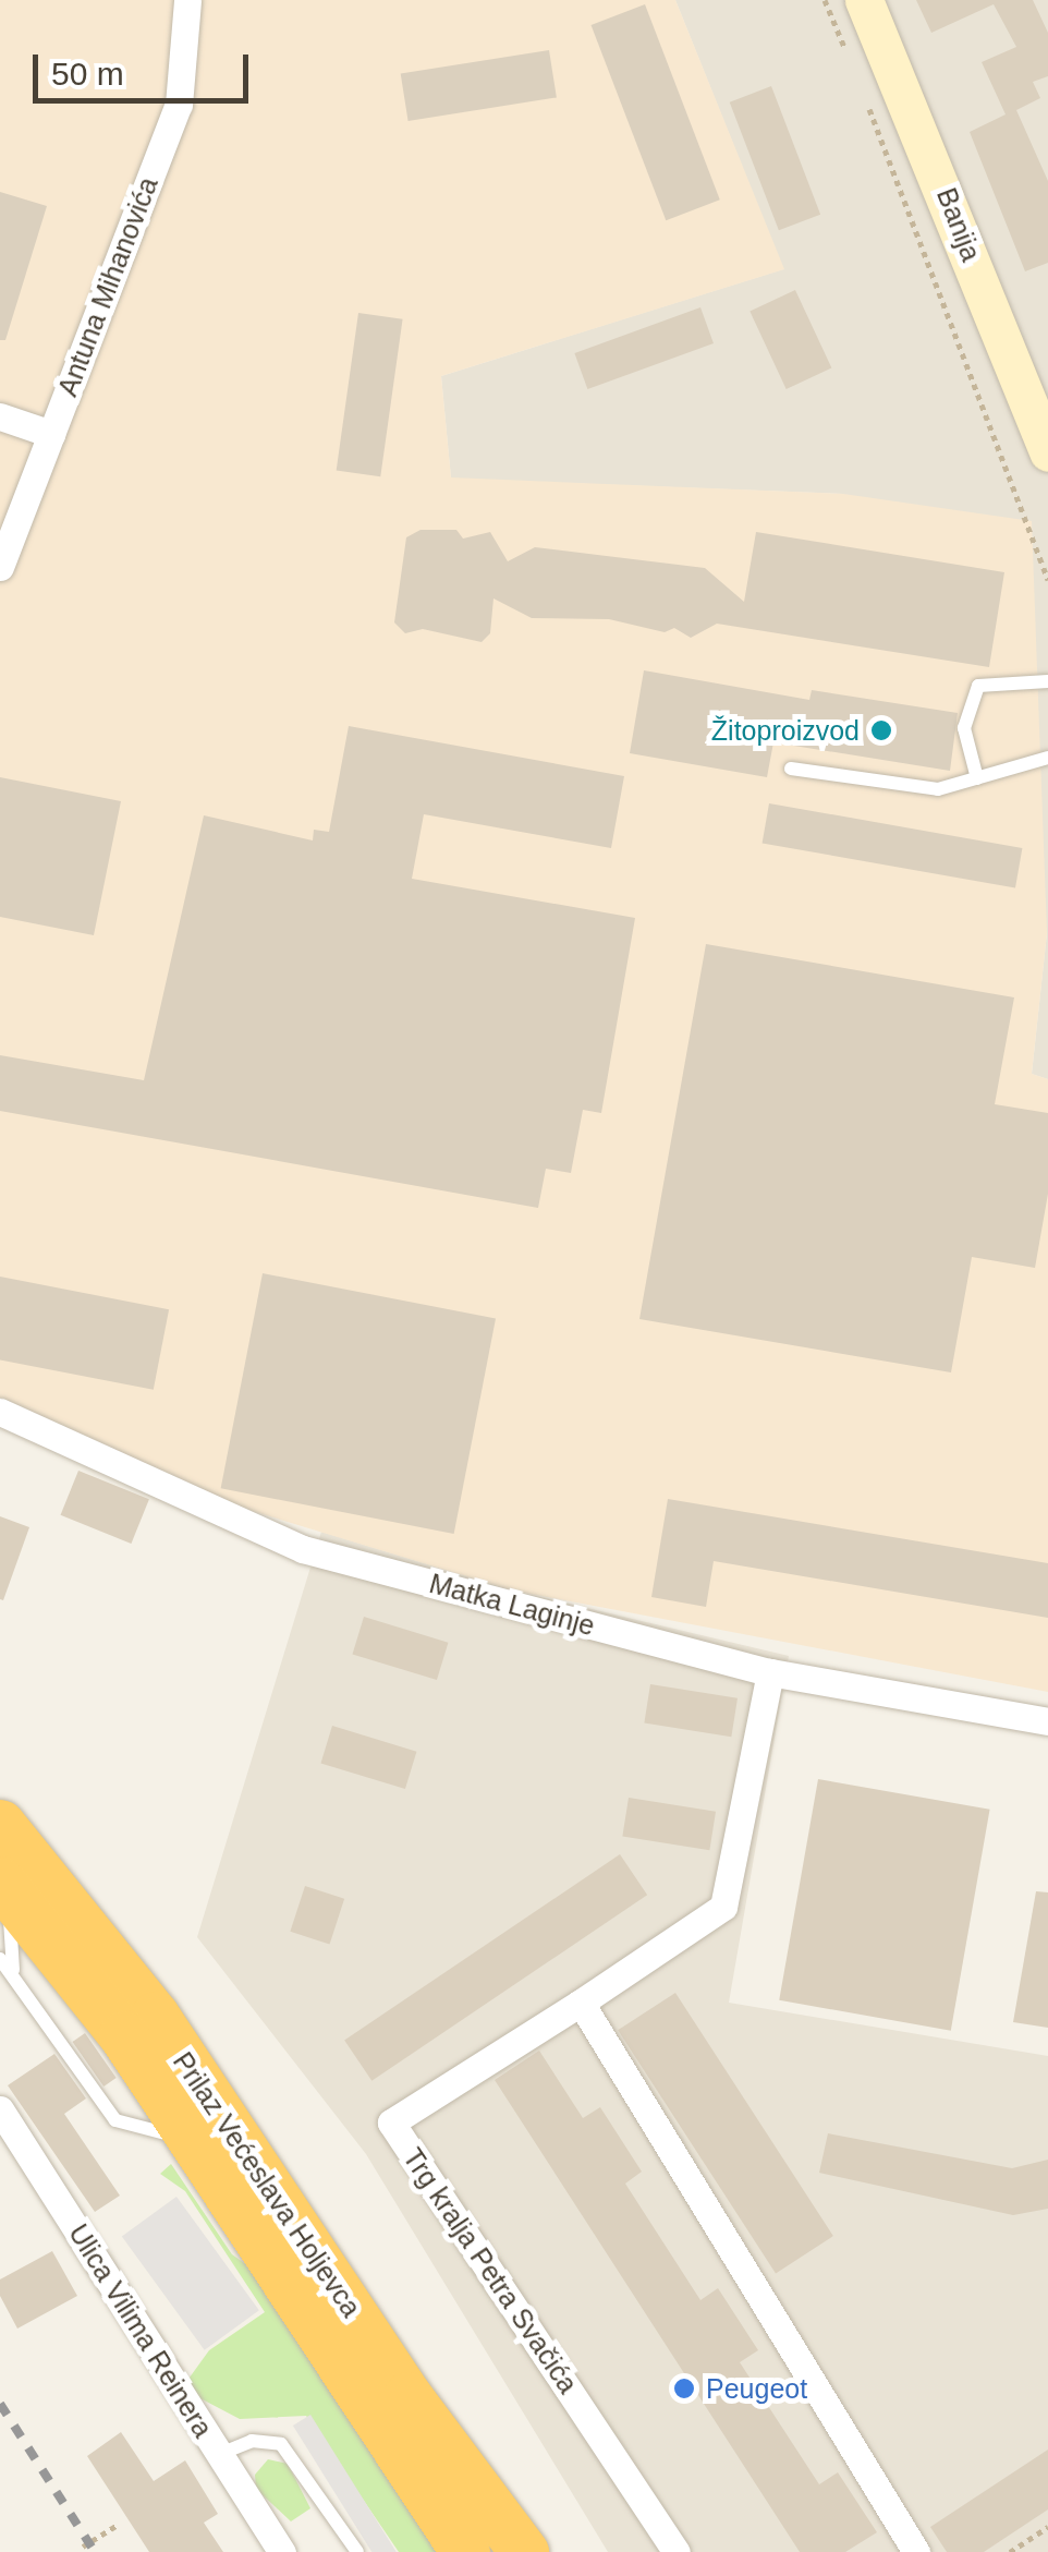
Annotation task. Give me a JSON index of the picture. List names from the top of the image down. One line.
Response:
{"streets":{"highway":["Prilaz Većeslava Holjevca"],"main road":["Banija"],"street":["Antuna Mihanovića","Matka Laginje","Trg kralja Petra Svačića","Ulica Vilima Reinera"]},"crossings":[["Matka Laginje","Trg kralja Petra Svačića"]],"places":["Žitoproizvod","Peugeot"],"scale_bar":"50 m"}
